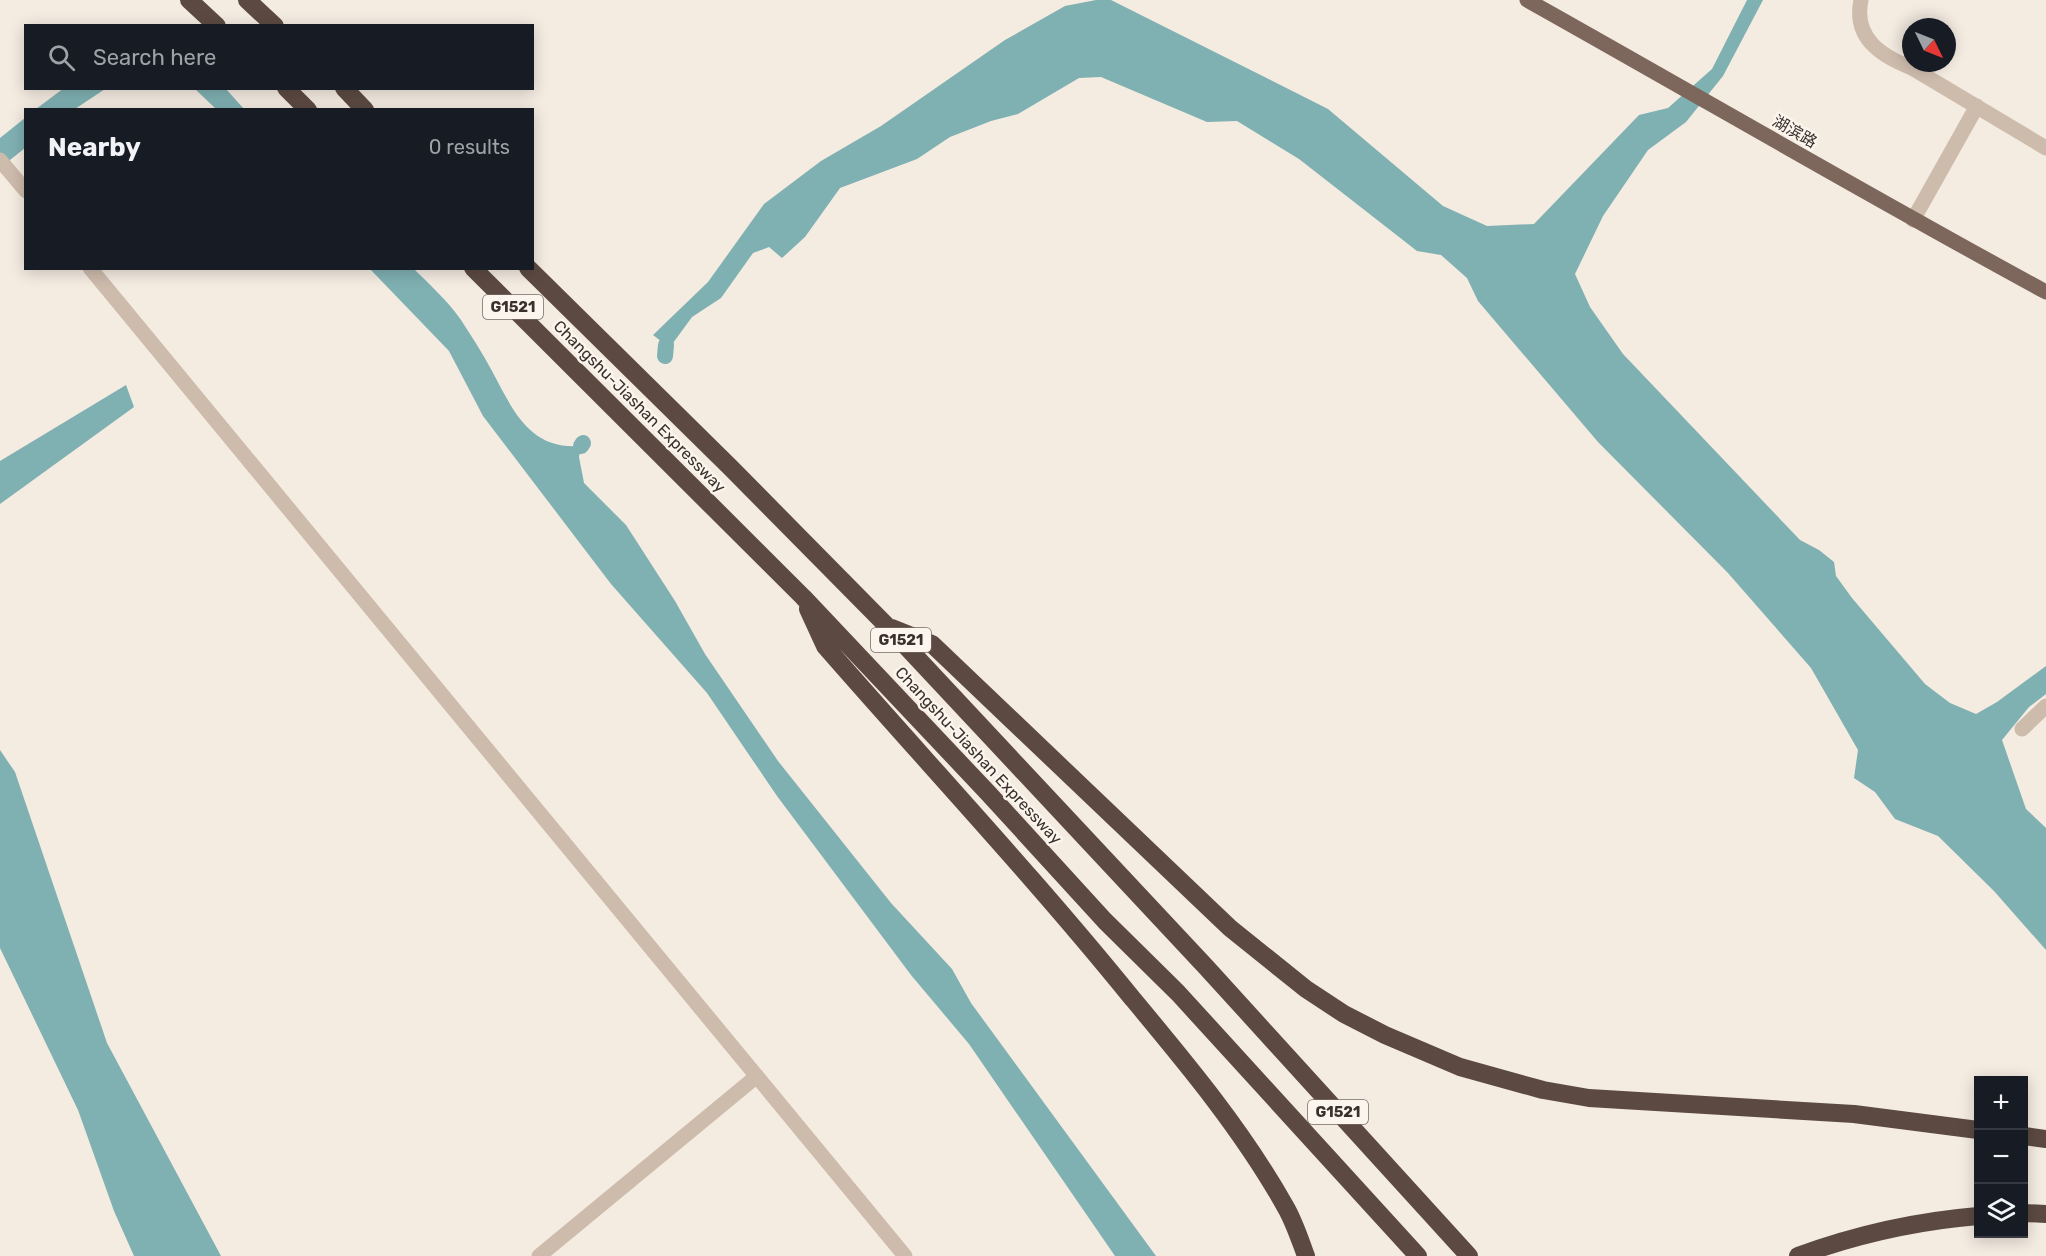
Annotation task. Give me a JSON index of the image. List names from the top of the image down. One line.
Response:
{"streets":{"highway":["G1521","Changshu-Jiashan Expressway"],"main road":["湖滨路"]},"north":"bottom right","page":{"search":"Search here","heading":["Nearby","0 results"],"map_buttons":["+","−"]}}
